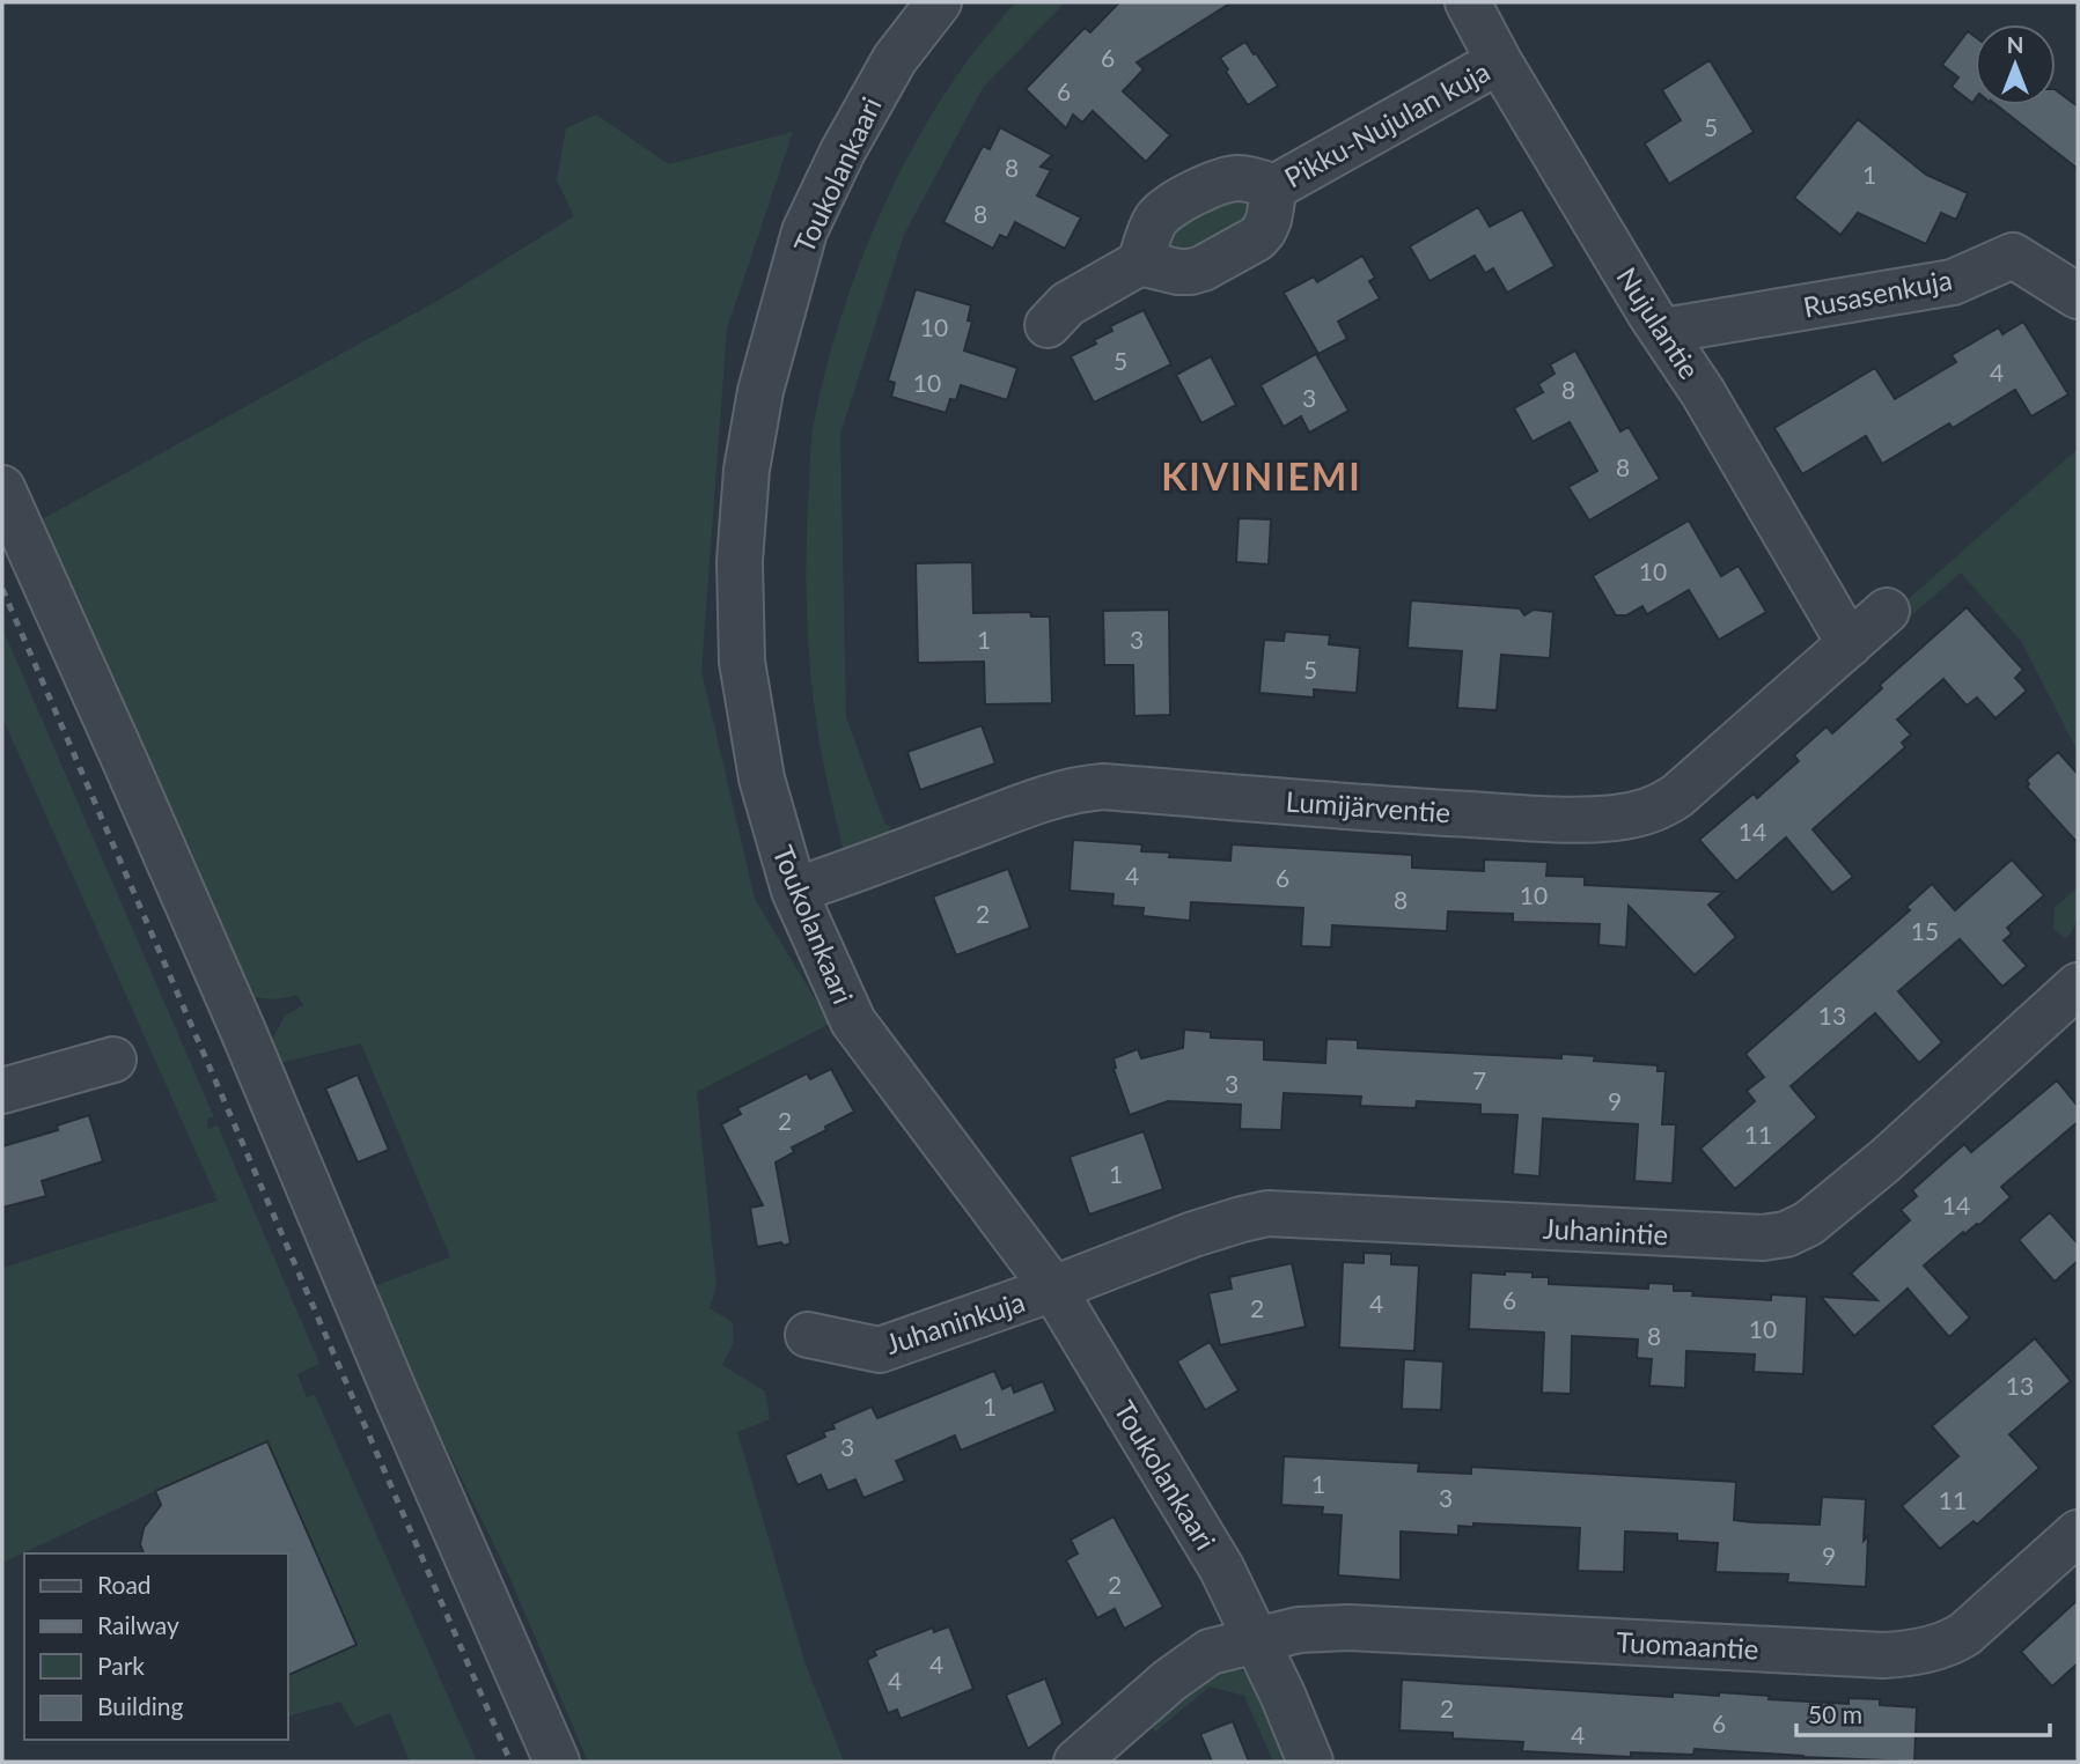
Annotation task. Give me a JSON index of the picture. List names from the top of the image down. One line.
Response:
{"streets":{"street":["Pikku-Nujulan kuja","Toukolankaari","Rusasenkuja","Nujulantie","Lumijärventie","Juhanintie","Juhaninkuja","Tuomaantie"]},"crossings":[["Pikku-Nujulan kuja","Nujulantie"],["Toukolankaari","Lumijärventie"],["Toukolankaari","Juhanintie"],["Toukolankaari","Juhaninkuja"],["Toukolankaari","Tuomaantie"],["Rusasenkuja","Nujulantie"],["Nujulantie","Lumijärventie"],["Juhanintie","Juhaninkuja"]],"districts":["KIVINIEMI"],"house_numbers":["6","6","5","8","1","8","10","5","4","10","8","3","8","10","1","3","5","14","4","6","10","8","2","15","13","7","3","9","2","11","1","14","6","4","2","10","8","13","1","3","1","3","11","9","2","4","4","2","6","4"],"legend":["Road","Railway","Park","Building"],"scale_bar":"50 m","north":"top"}
